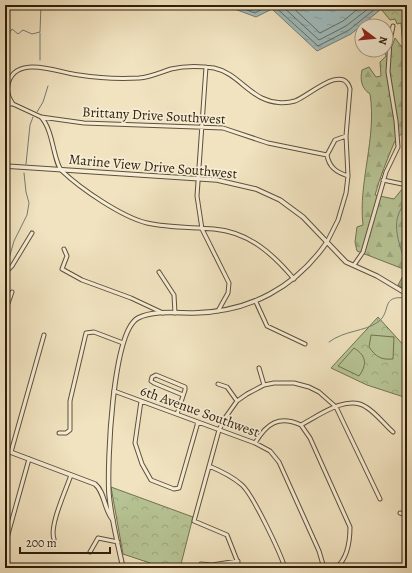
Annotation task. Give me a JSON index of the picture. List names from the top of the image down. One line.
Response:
{"streets":{"street":["Brittany Drive Southwest","Marine View Drive Southwest","6th Avenue Southwest"]},"scale_bar":"200 m","north":"right"}
